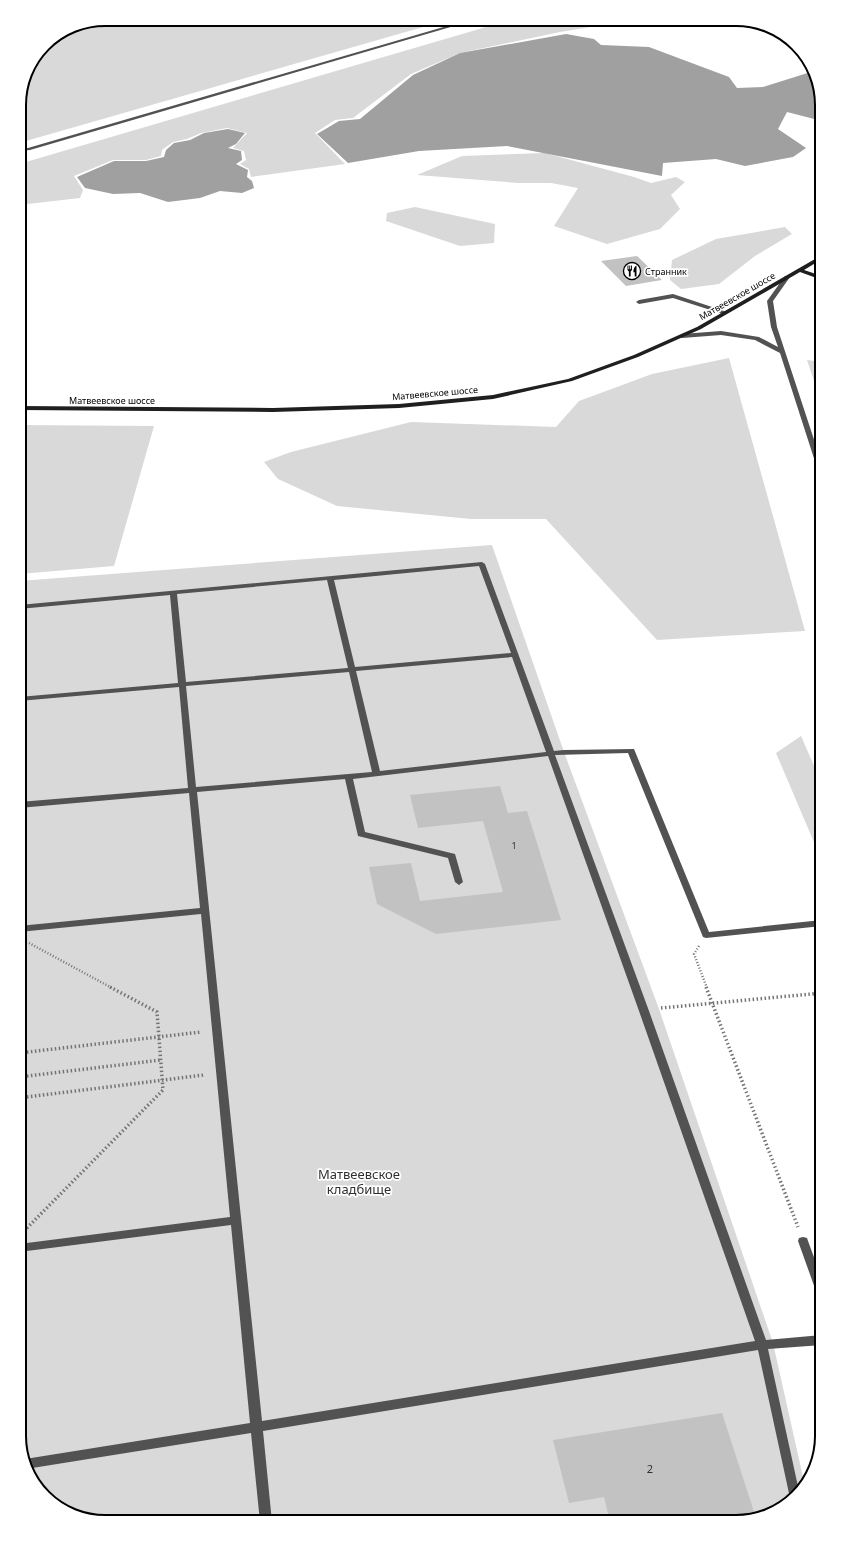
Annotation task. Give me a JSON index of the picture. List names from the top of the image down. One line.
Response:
{"streets":{"main road":["Матвеевское шоссе"]},"parks":["Матвеевское кладбище"],"places":{"restaurant":["Странник"]},"house_numbers":["1","2"]}
